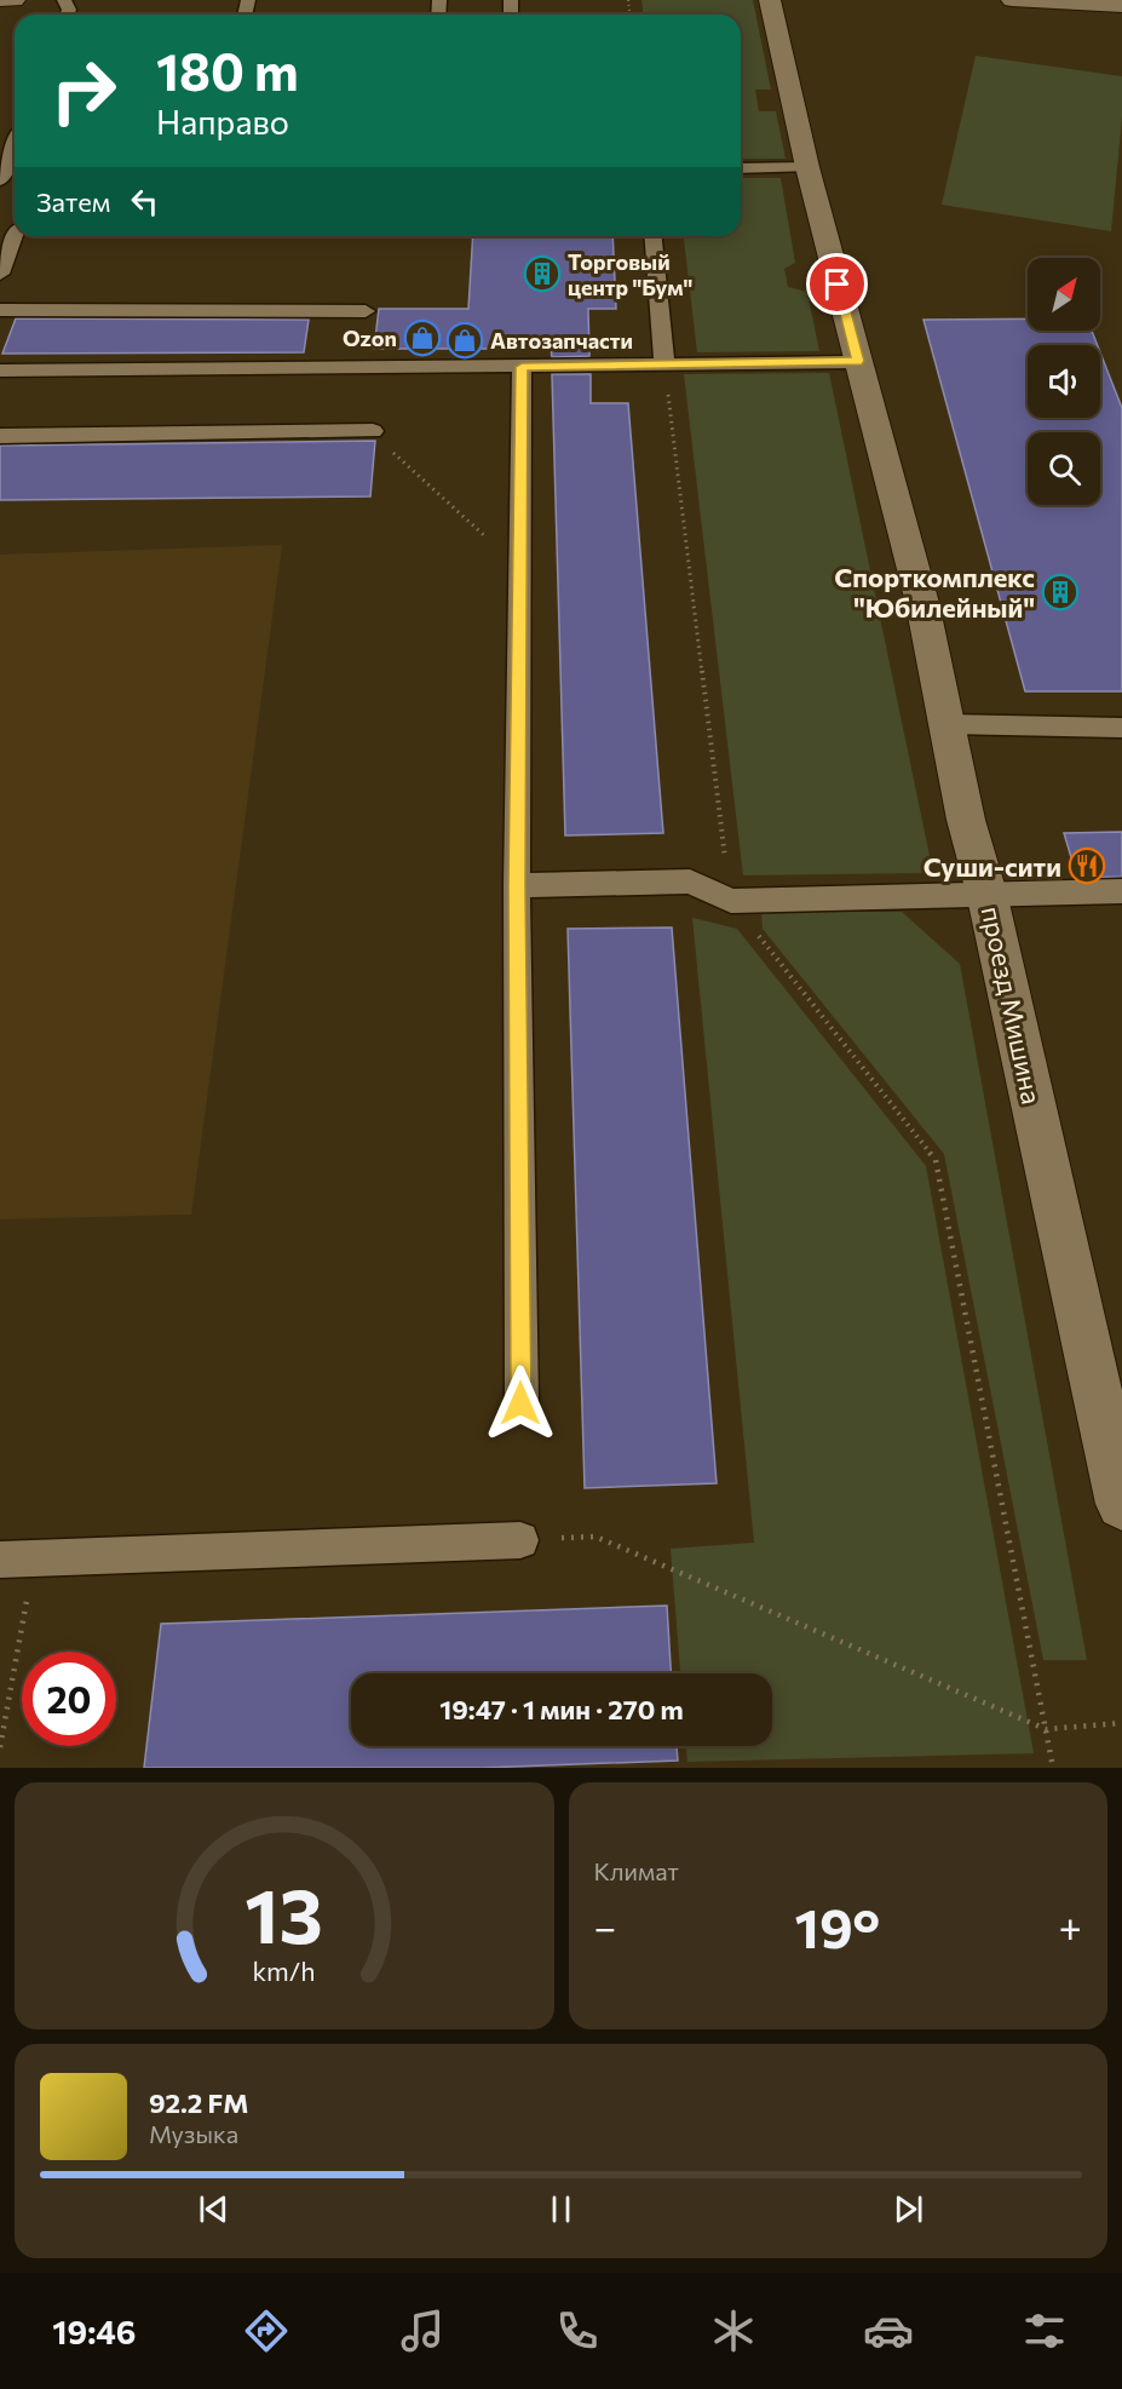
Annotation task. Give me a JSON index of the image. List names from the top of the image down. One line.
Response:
{"streets":{"main road":["проезд Мишина"]},"places":{"building":["Торговый центр \"Бум\"","Спорткомплекс \"Юбилейный\""],"shop":["Ozon","Автозапчасти"],"restaurant":["Суши-сити"]},"north":"top right","page":{"turn":["180 m","Направо"],"then":"Затем","limit":"20","trip":"19:47 · 1 мин · 270 m","tile":"Климат","heat":["−","19°","+"],"song":["92.2 FM","Музыка"],"tabs":"19:46","gauge":["13","km/h"]}}
